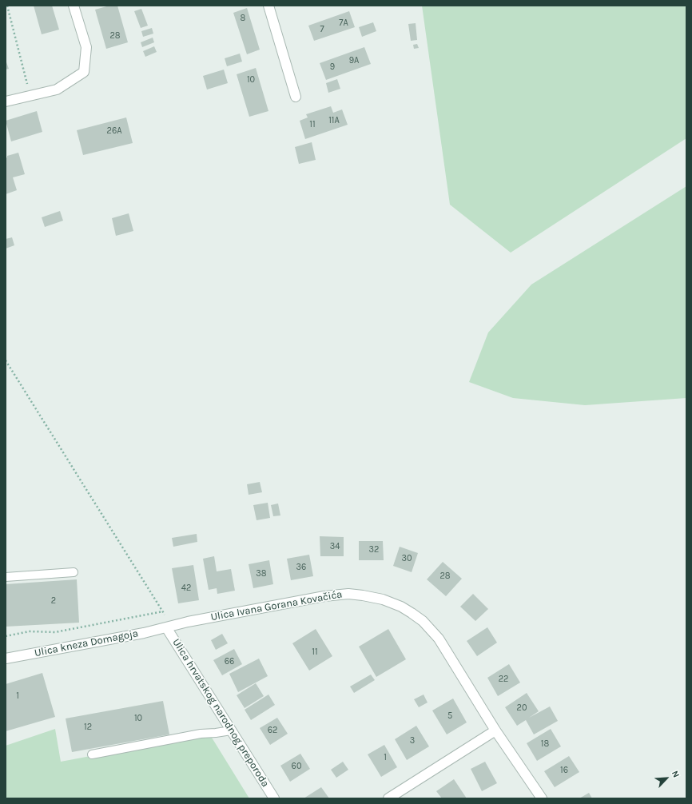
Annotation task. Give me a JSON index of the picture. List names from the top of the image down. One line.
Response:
{"streets":{"street":["Ulica Ivana Gorana Kovačića","Ulica kneza Domagoja","Ulica hrvatskog narodnog preporoda"]},"crossings":[["Ulica Ivana Gorana Kovačića","Ulica kneza Domagoja"],["Ulica Ivana Gorana Kovačića","Ulica hrvatskog narodnog preporoda"],["Ulica kneza Domagoja","Ulica hrvatskog narodnog preporoda"]],"house_numbers":["8","7A","7","28","9A","9","10","11A","11","26A","34","32","30","36","38","28","42","2","11","66","22","1","20","5","10","12","62","3","18","1","60","16"],"north":"top right"}
